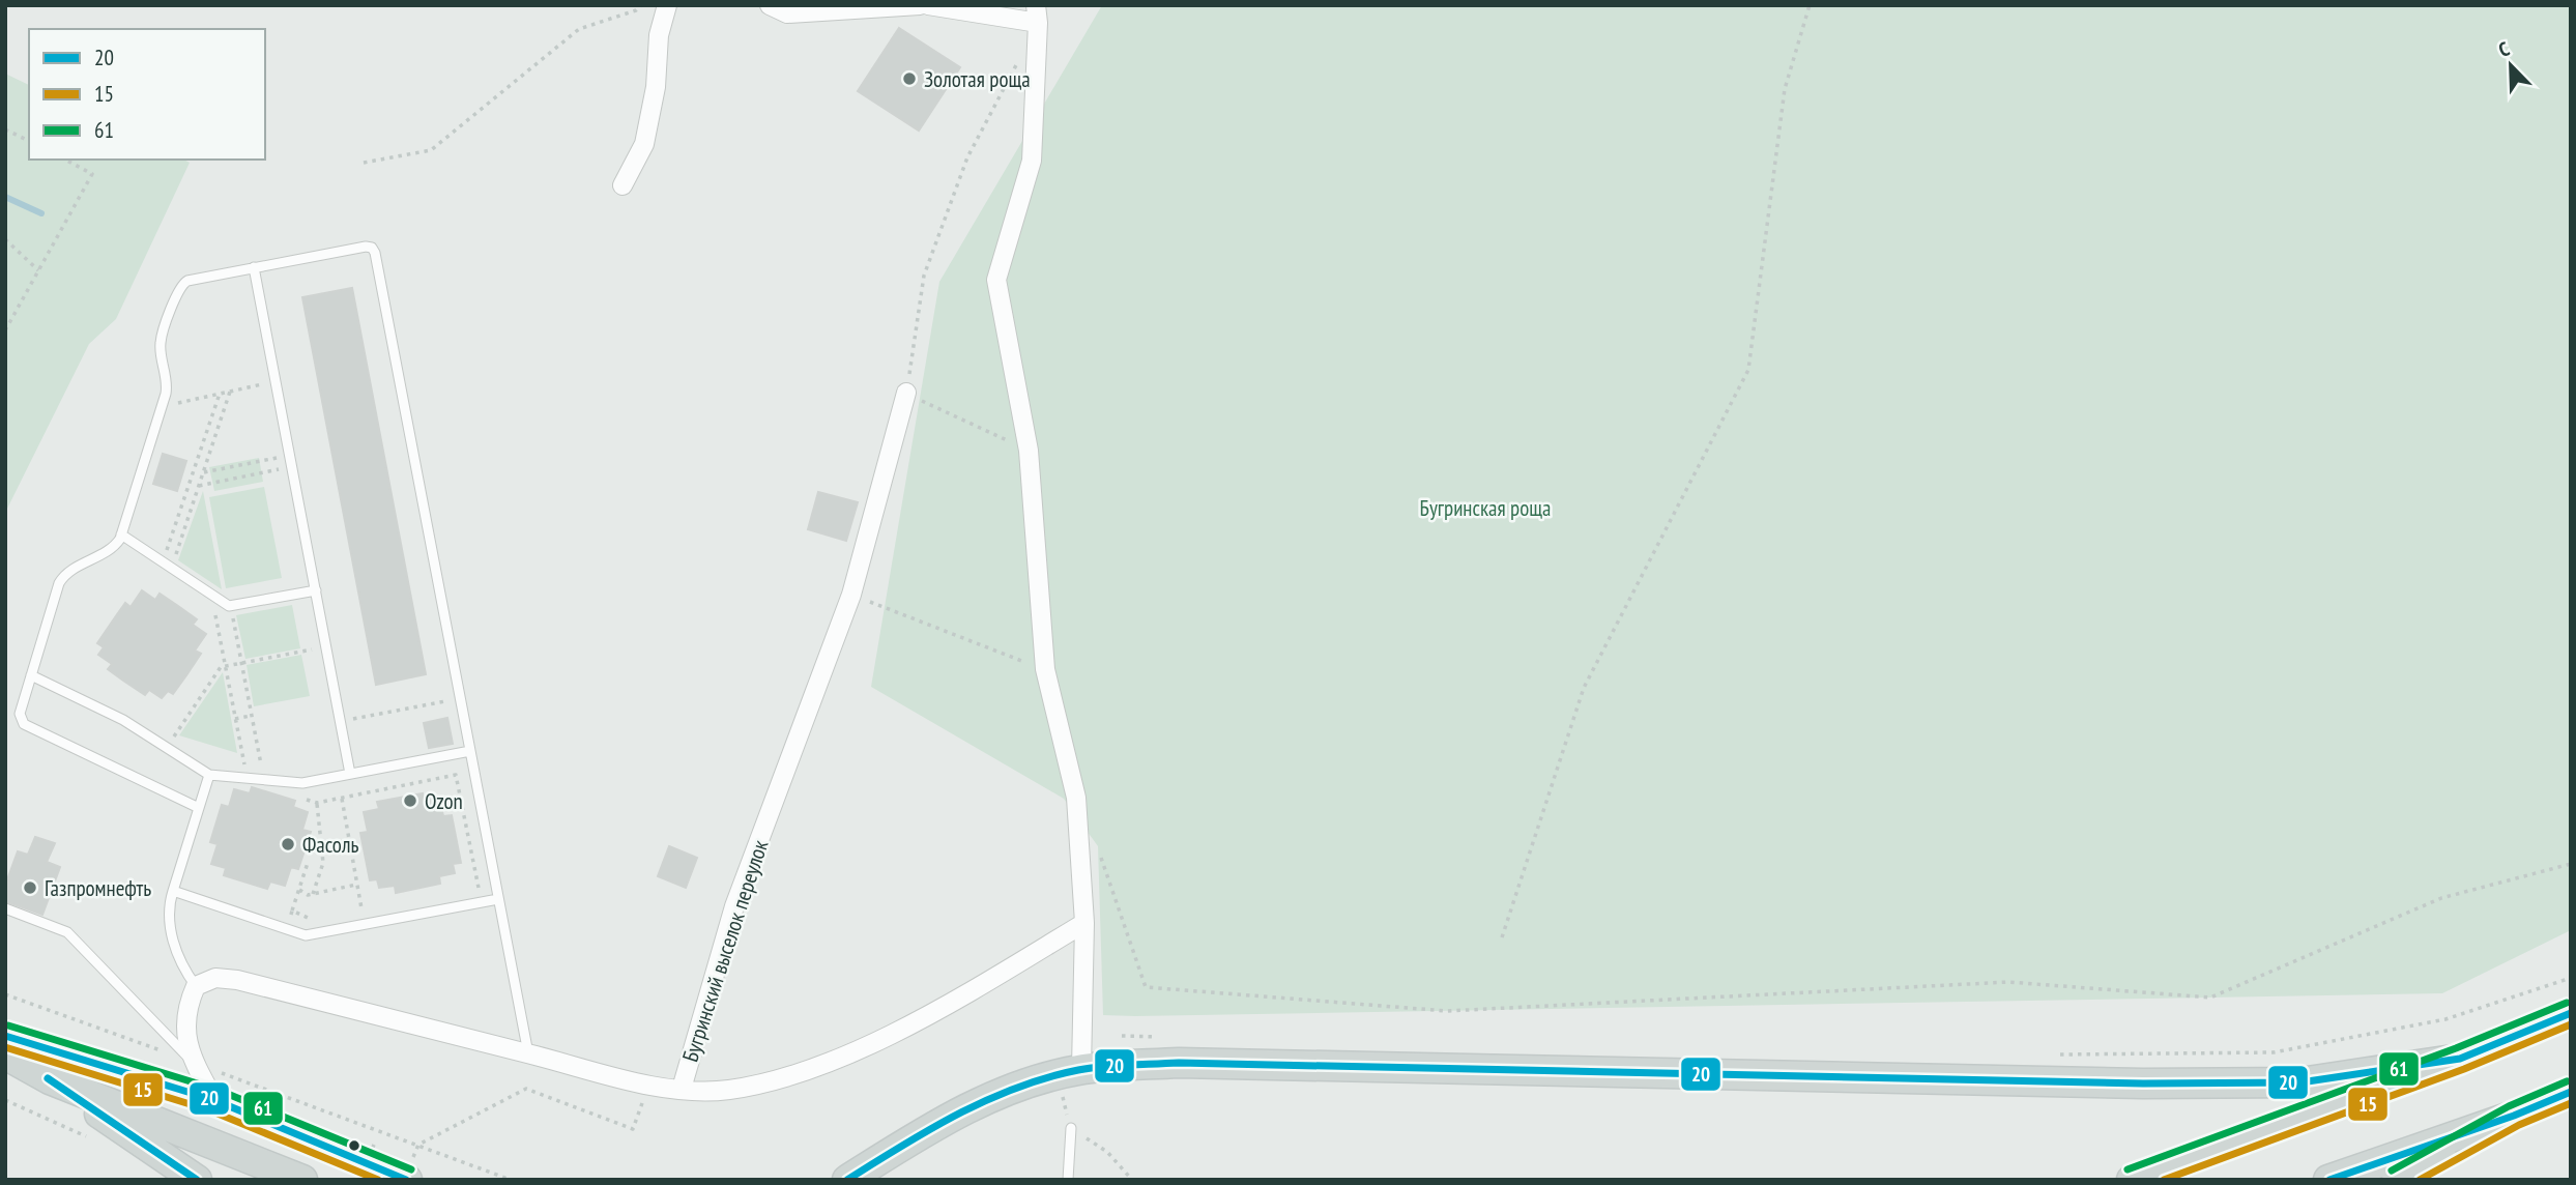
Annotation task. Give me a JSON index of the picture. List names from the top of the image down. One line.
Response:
{"streets":{"street":["Бугринский выселок переулок"]},"parks":["Бугринская роща"],"places":["Золотая роща","Ozon","Фасоль","Газпромнефть"],"lines":["transit line 61","transit line 20","transit line 15"],"legend":["20","15","61"],"north":"top left"}
